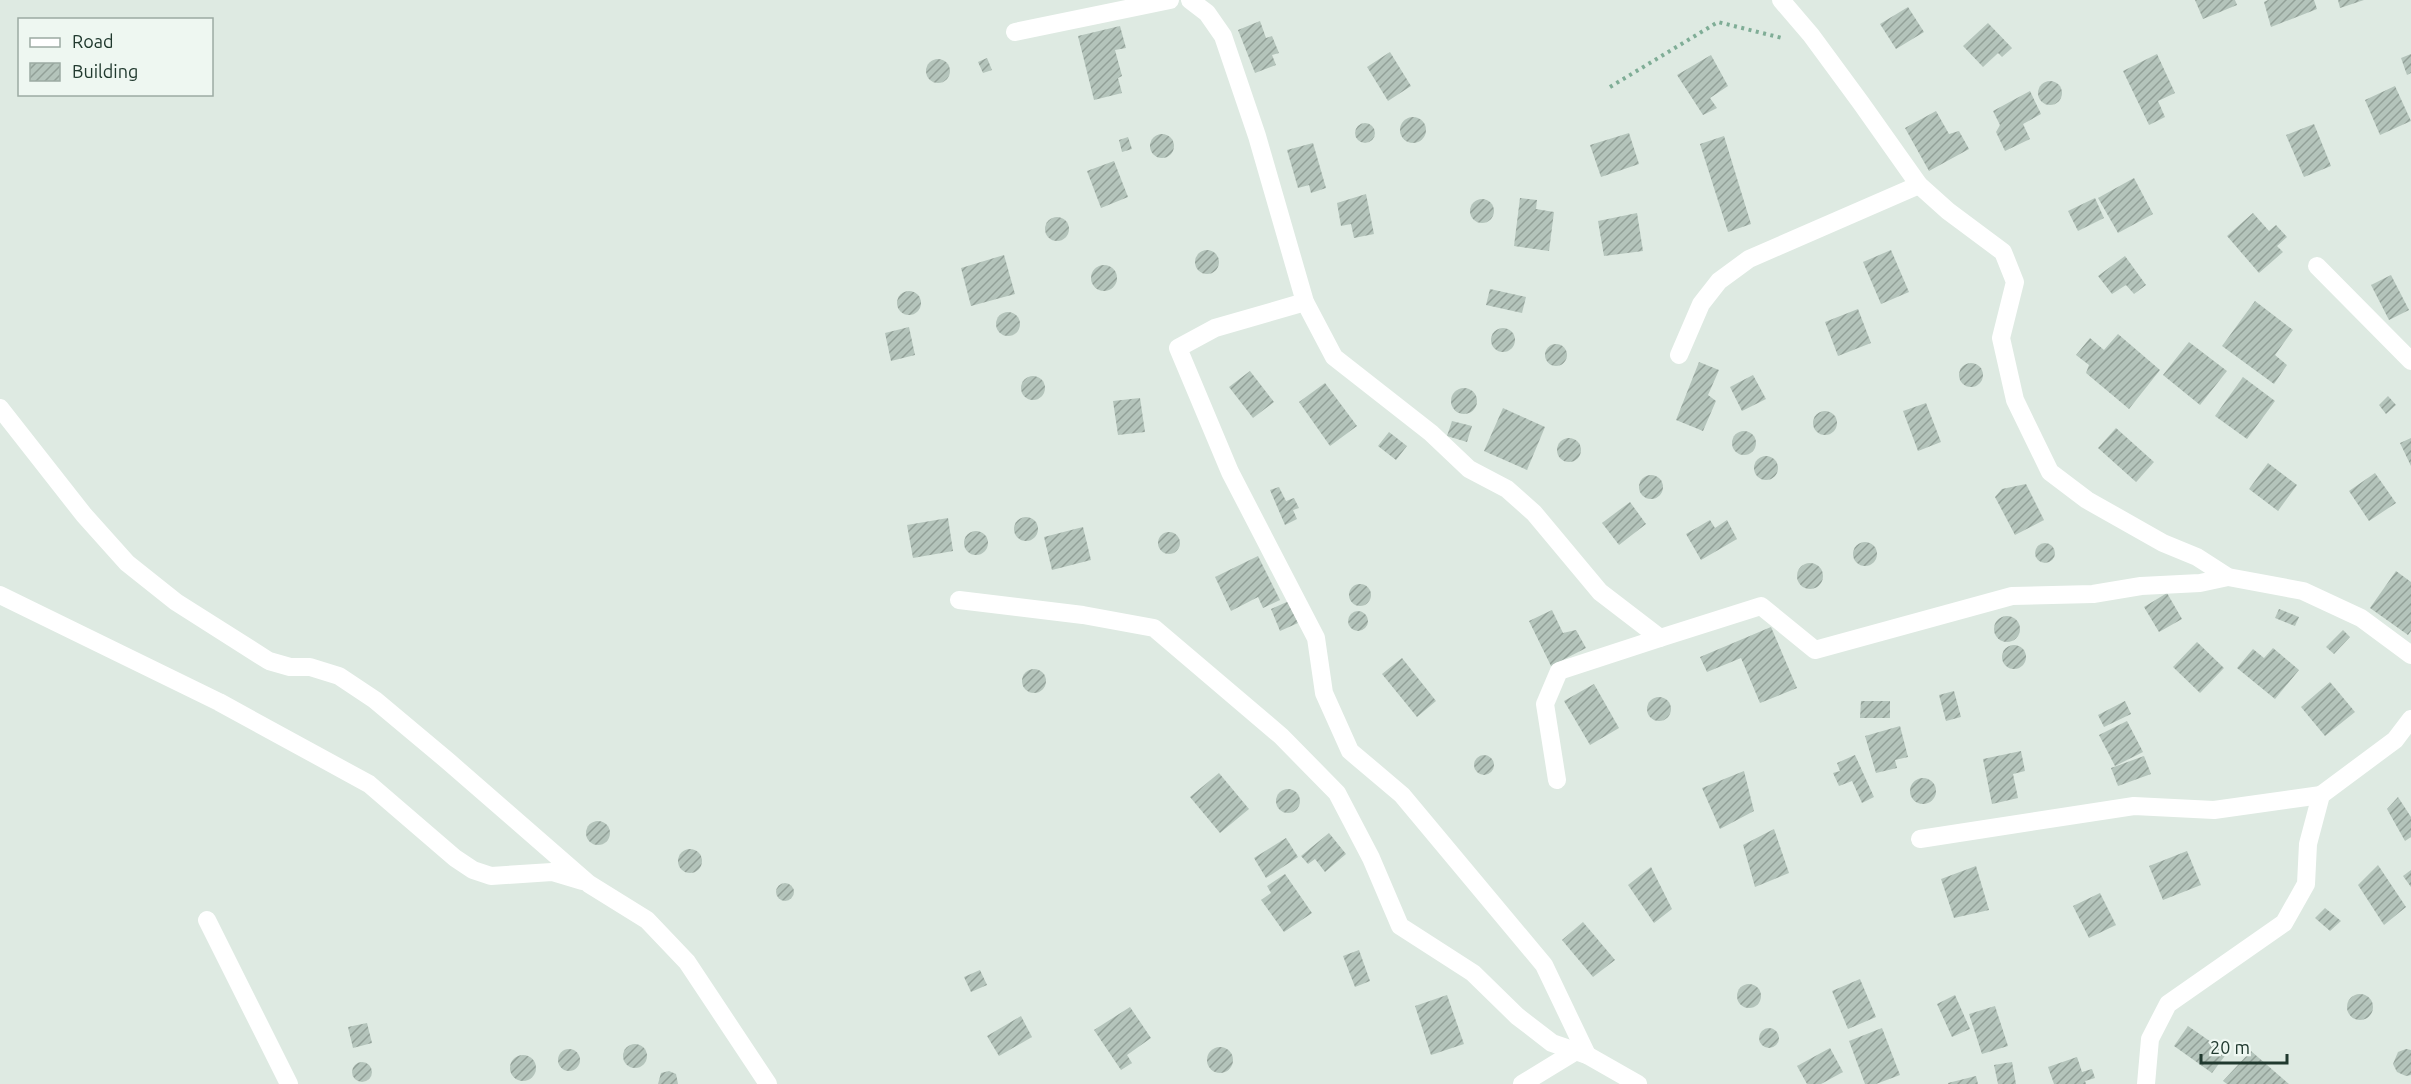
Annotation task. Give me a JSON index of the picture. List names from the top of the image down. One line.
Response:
{"legend":["Road","Building"],"scale_bar":"20 m"}
